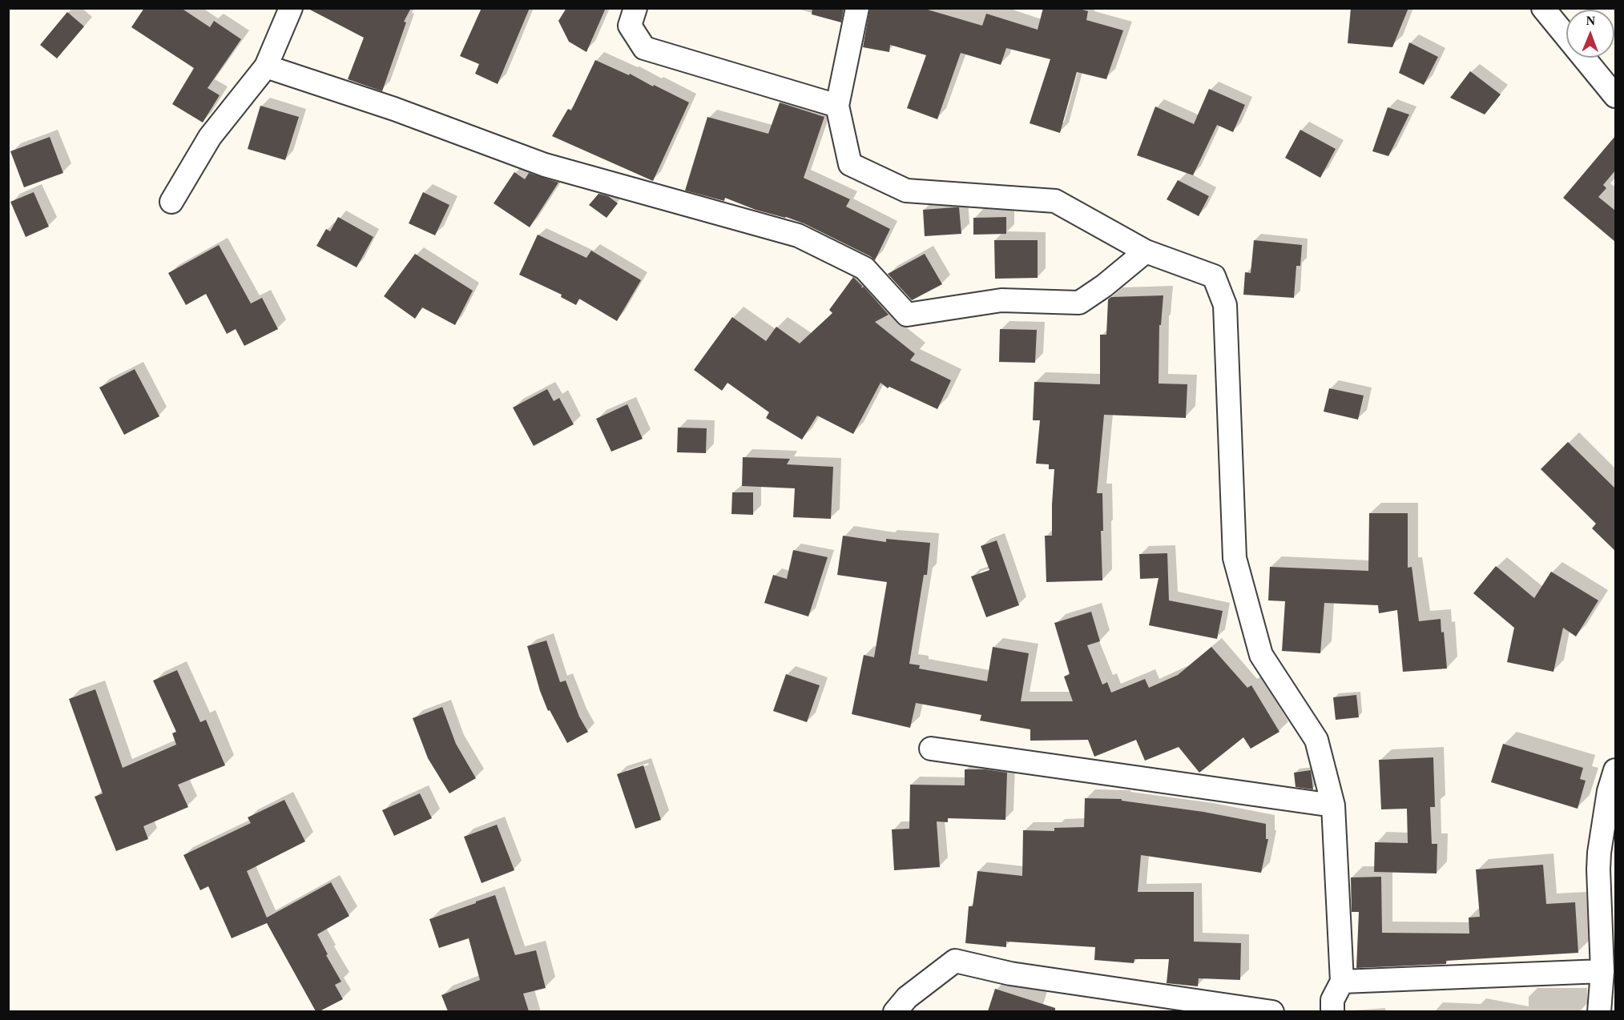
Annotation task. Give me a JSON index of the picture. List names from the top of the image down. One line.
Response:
{"north":"top"}
